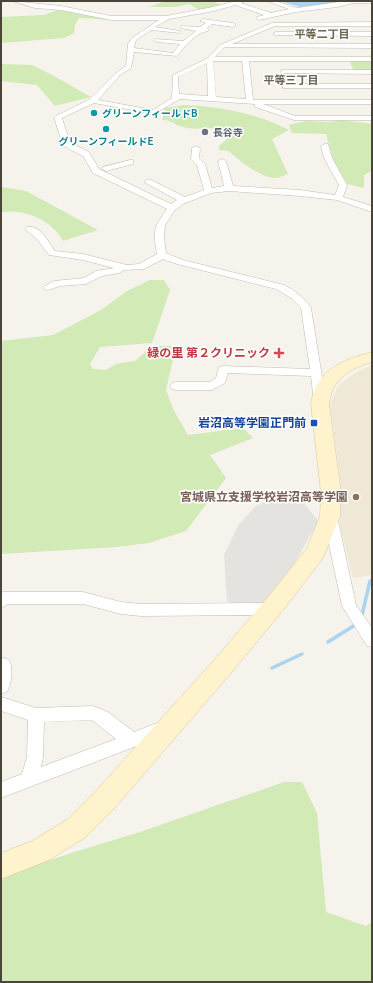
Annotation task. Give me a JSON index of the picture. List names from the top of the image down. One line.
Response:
{"districts":["平等二丁目","平等三丁目"],"places":{"other":["グリーンフィールドB","グリーンフィールドE","長谷寺","宮城県立支援学校岩沼高等学園"],"health":["緑の里 第２クリニック"],"transit":["岩沼高等学園正門前"]}}
